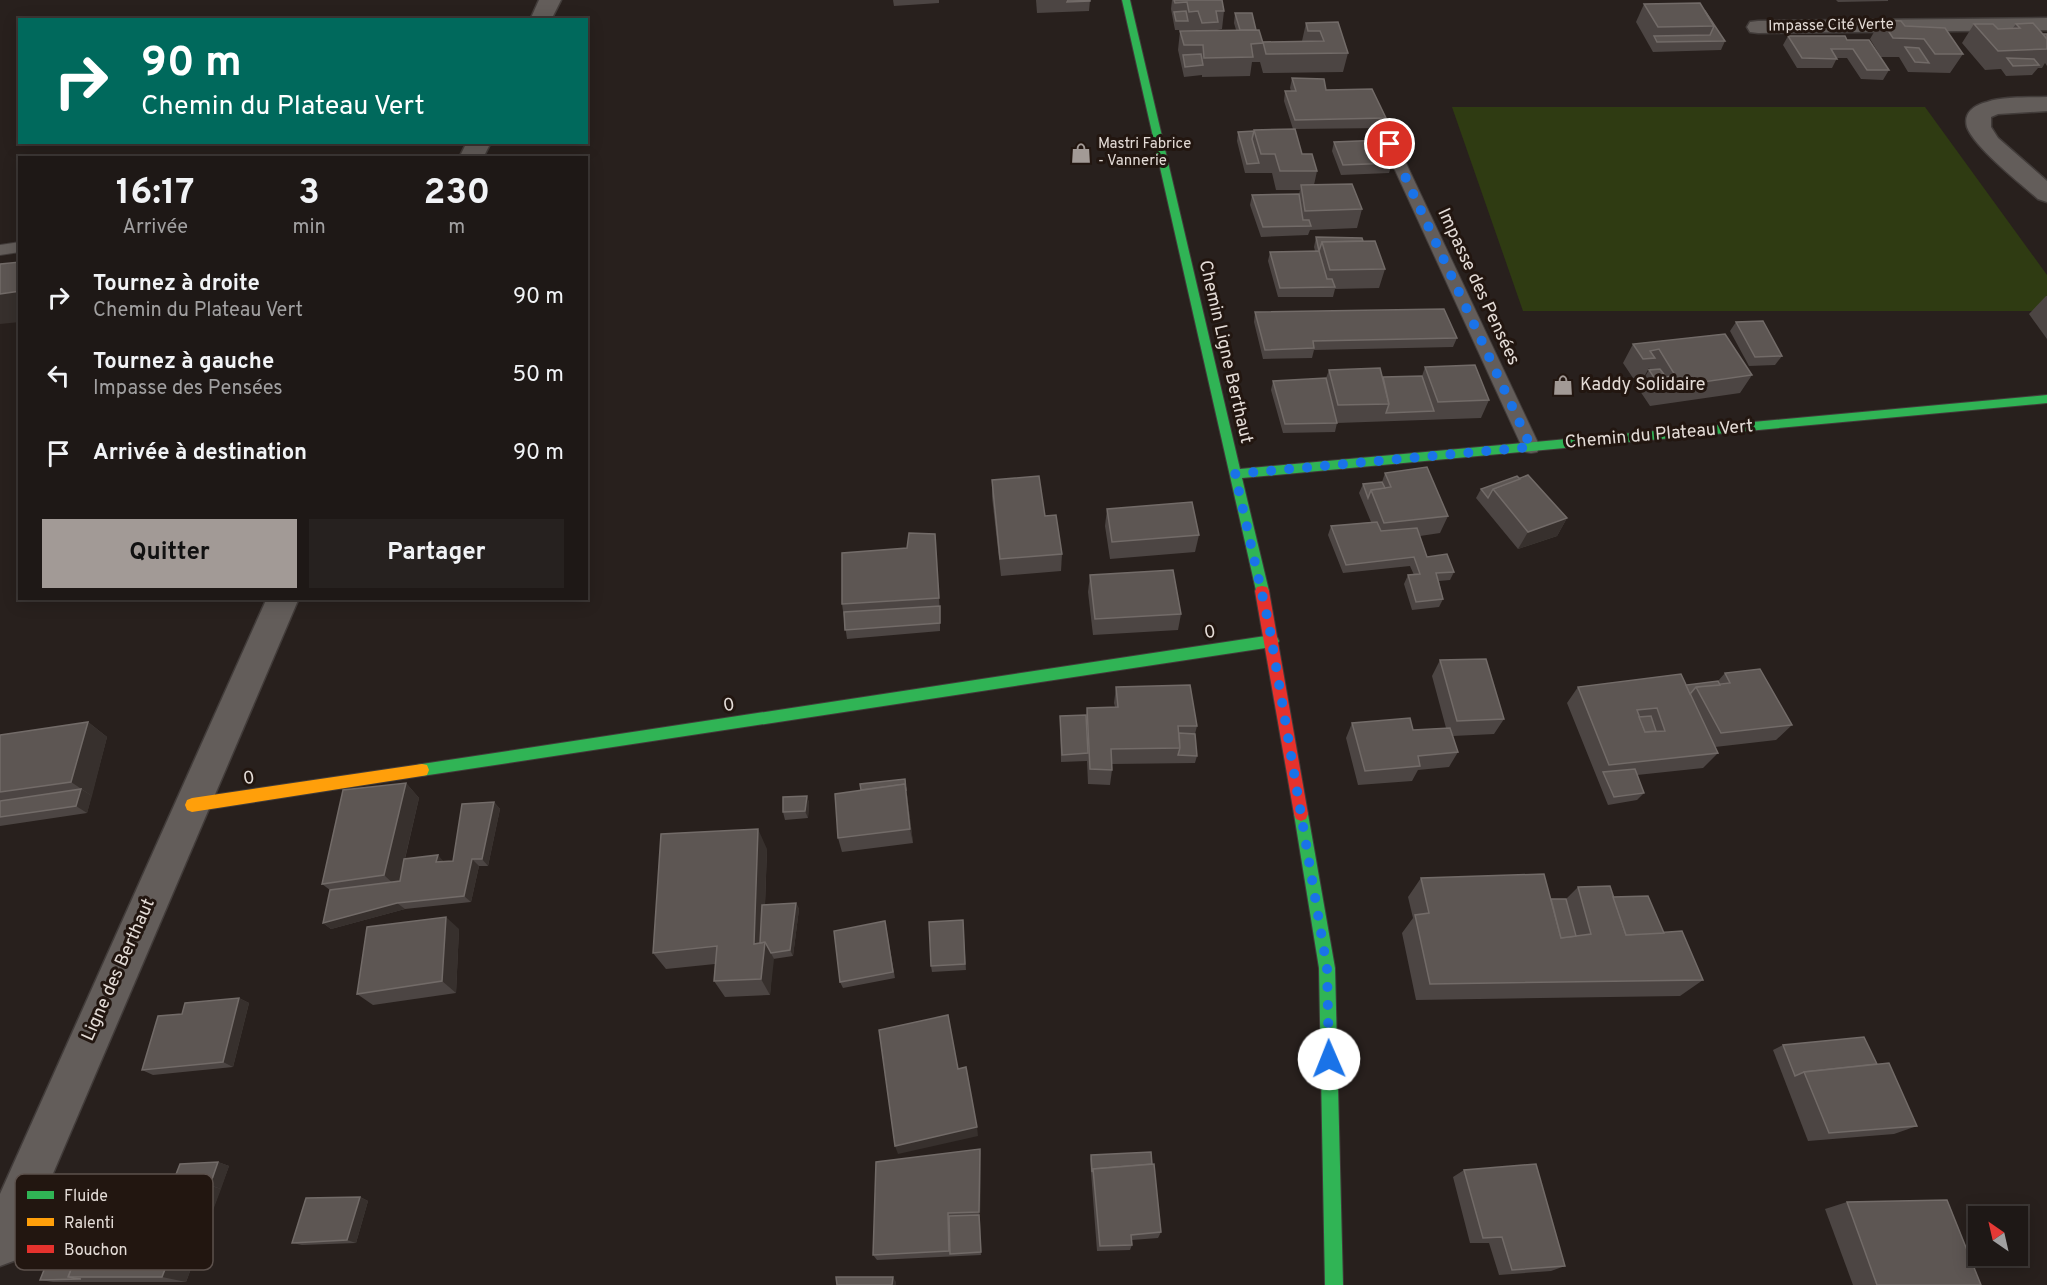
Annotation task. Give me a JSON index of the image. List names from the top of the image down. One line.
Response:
{"streets":{"street":["Impasse Cité Verte","Chemin Ligne Berthaut","Chemin du Plateau Vert","0","Ligne des Berthaut"],"lane":["Impasse des Pensées"]},"crossings":[["Impasse des Pensées","Chemin du Plateau Vert"],["Chemin Ligne Berthaut","Chemin du Plateau Vert"],["Chemin Ligne Berthaut","0"],["0","Ligne des Berthaut"]],"places":{"shop":["Mastri Fabrice - Vannerie","Kaddy Solidaire"]},"legend":["Fluide","Ralenti","Bouchon"],"north":"top left","page":{"turn":["90 m","Chemin du Plateau Vert"],"eta":["16:17","Arrivée","3","min","230","m"],"list":[{"name":"Tournez à droite","note":"Chemin du Plateau Vert","value":"90 m"},{"name":"Tournez à gauche","note":"Impasse des Pensées","value":"50 m"},{"name":"Arrivée à destination","value":"90 m"}],"buttons":["Quitter","Partager"]}}
